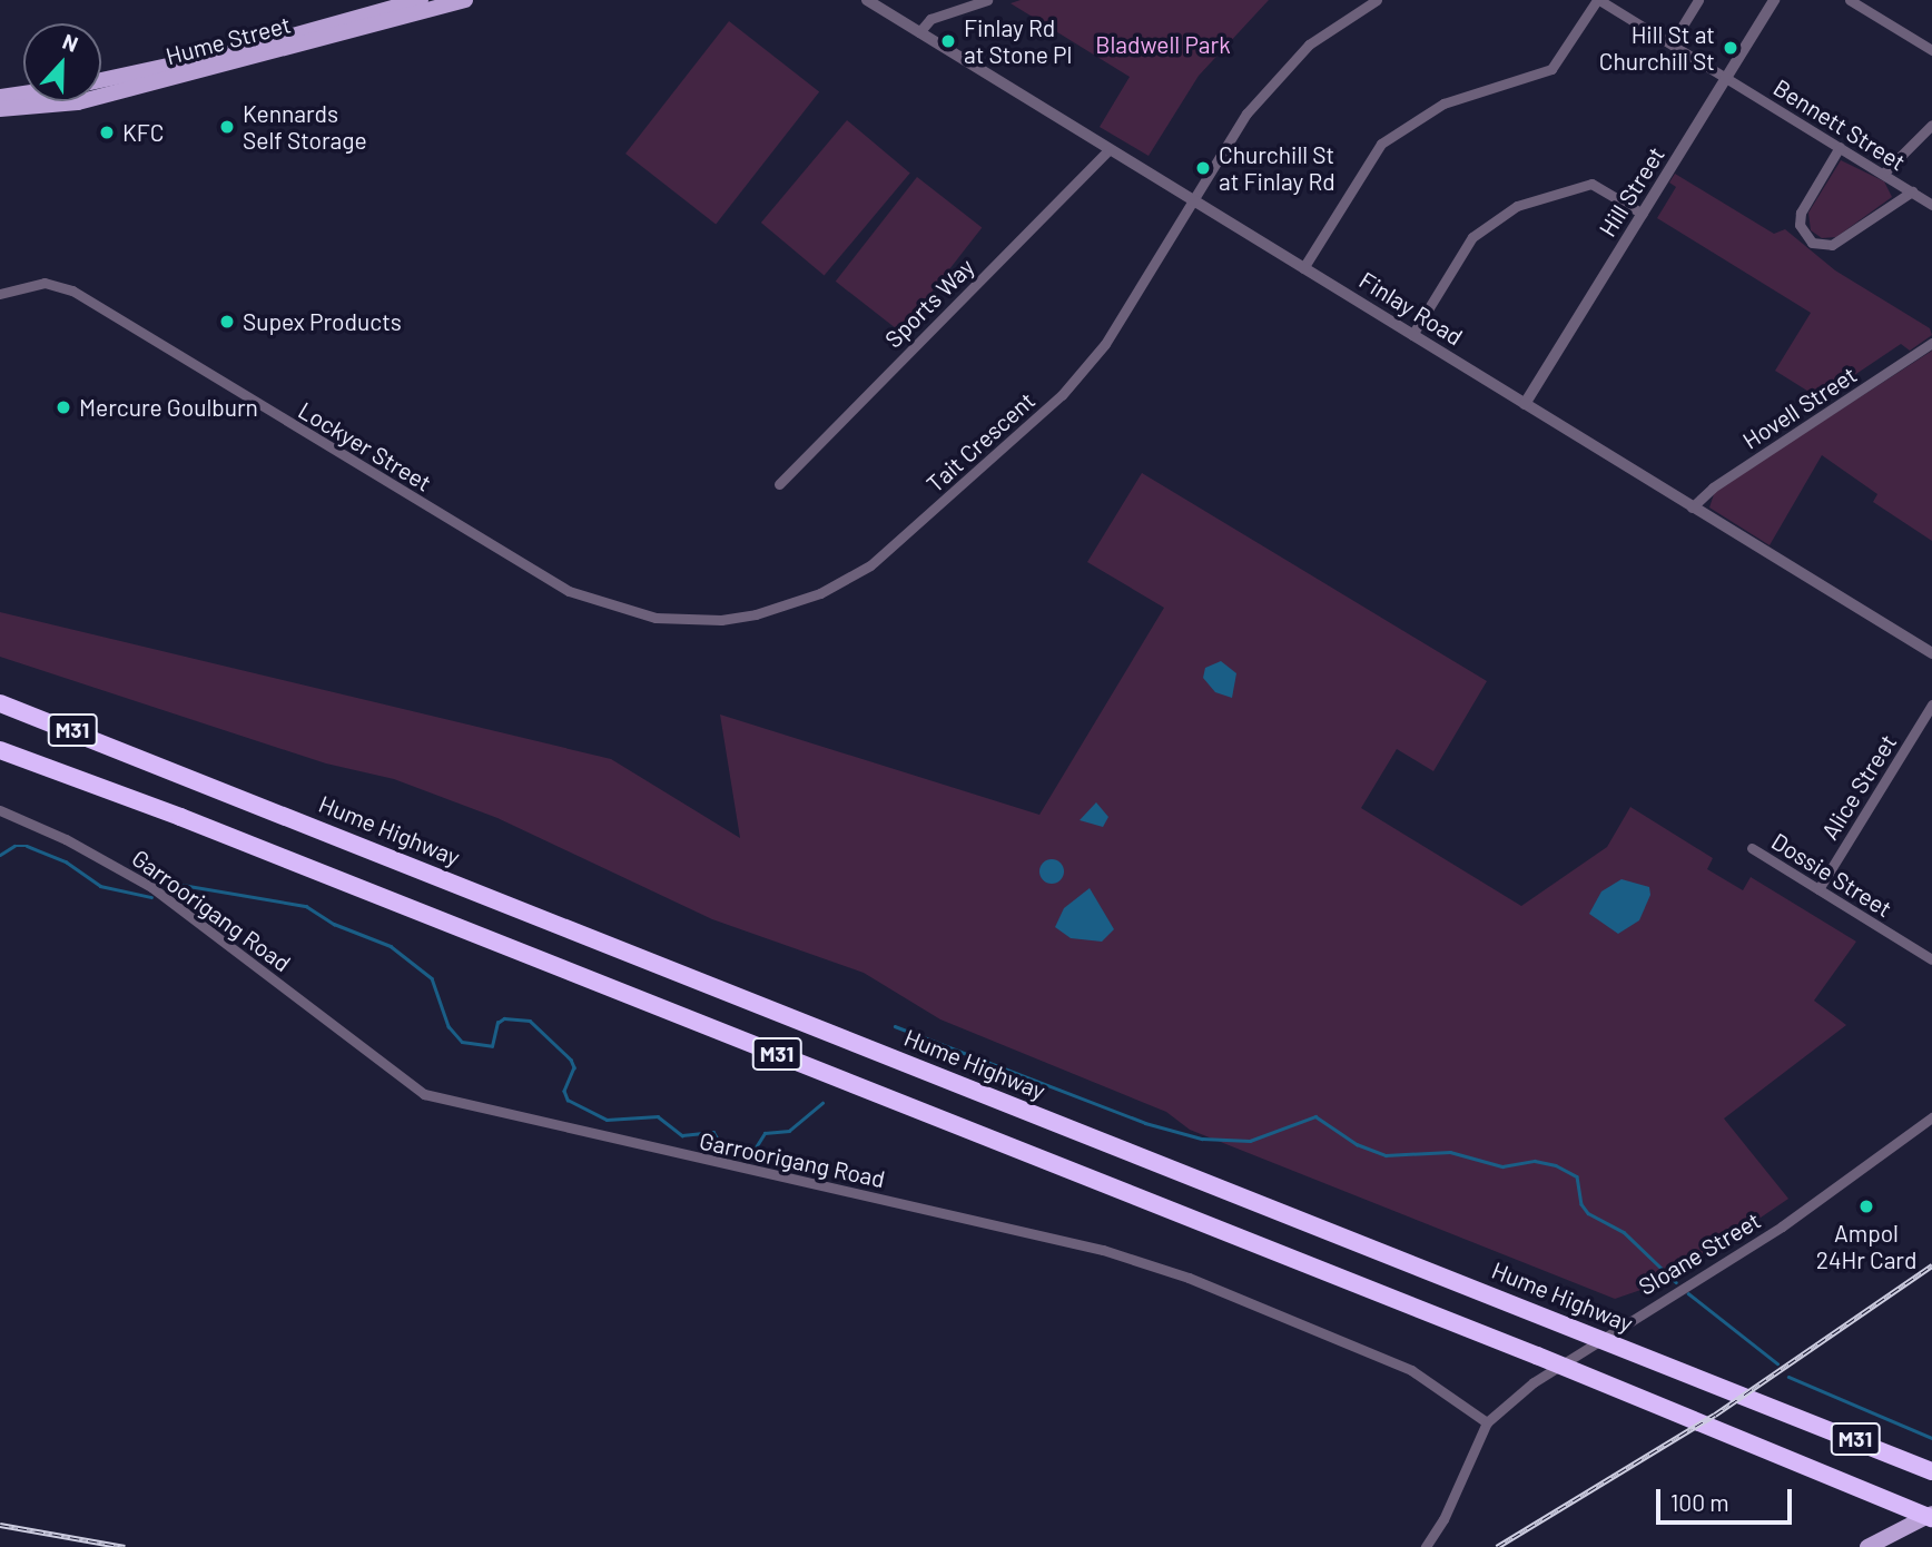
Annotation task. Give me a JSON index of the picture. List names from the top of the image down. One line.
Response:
{"streets":{"highway":["M31","Hume Highway"],"main road":["Hume Street"],"street":["Bennett Street","Hill Street","Sports Way","Finlay Road","Hovell Street","Tait Crescent","Lockyer Street","Alice Street","Dossie Street","Garroorigang Road","Sloane Street"]},"crossings":[["Bennett Street","Hill Street"],["Hill Street","Finlay Road"],["Sports Way","Finlay Road"],["Finlay Road","Hovell Street"],["Finlay Road","Tait Crescent"],["Tait Crescent","Lockyer Street"],["Alice Street","Dossie Street"],["Garroorigang Road","Sloane Street"]],"parks":["Bladwell Park"],"places":["Finlay Rd at Stone Pl","Hill St at Churchill St","Kennards Self Storage","KFC","Churchill St at Finlay Rd","Supex Products","Mercure Goulburn","Ampol 24Hr Card"],"scale_bar":"100 m","north":"top"}
